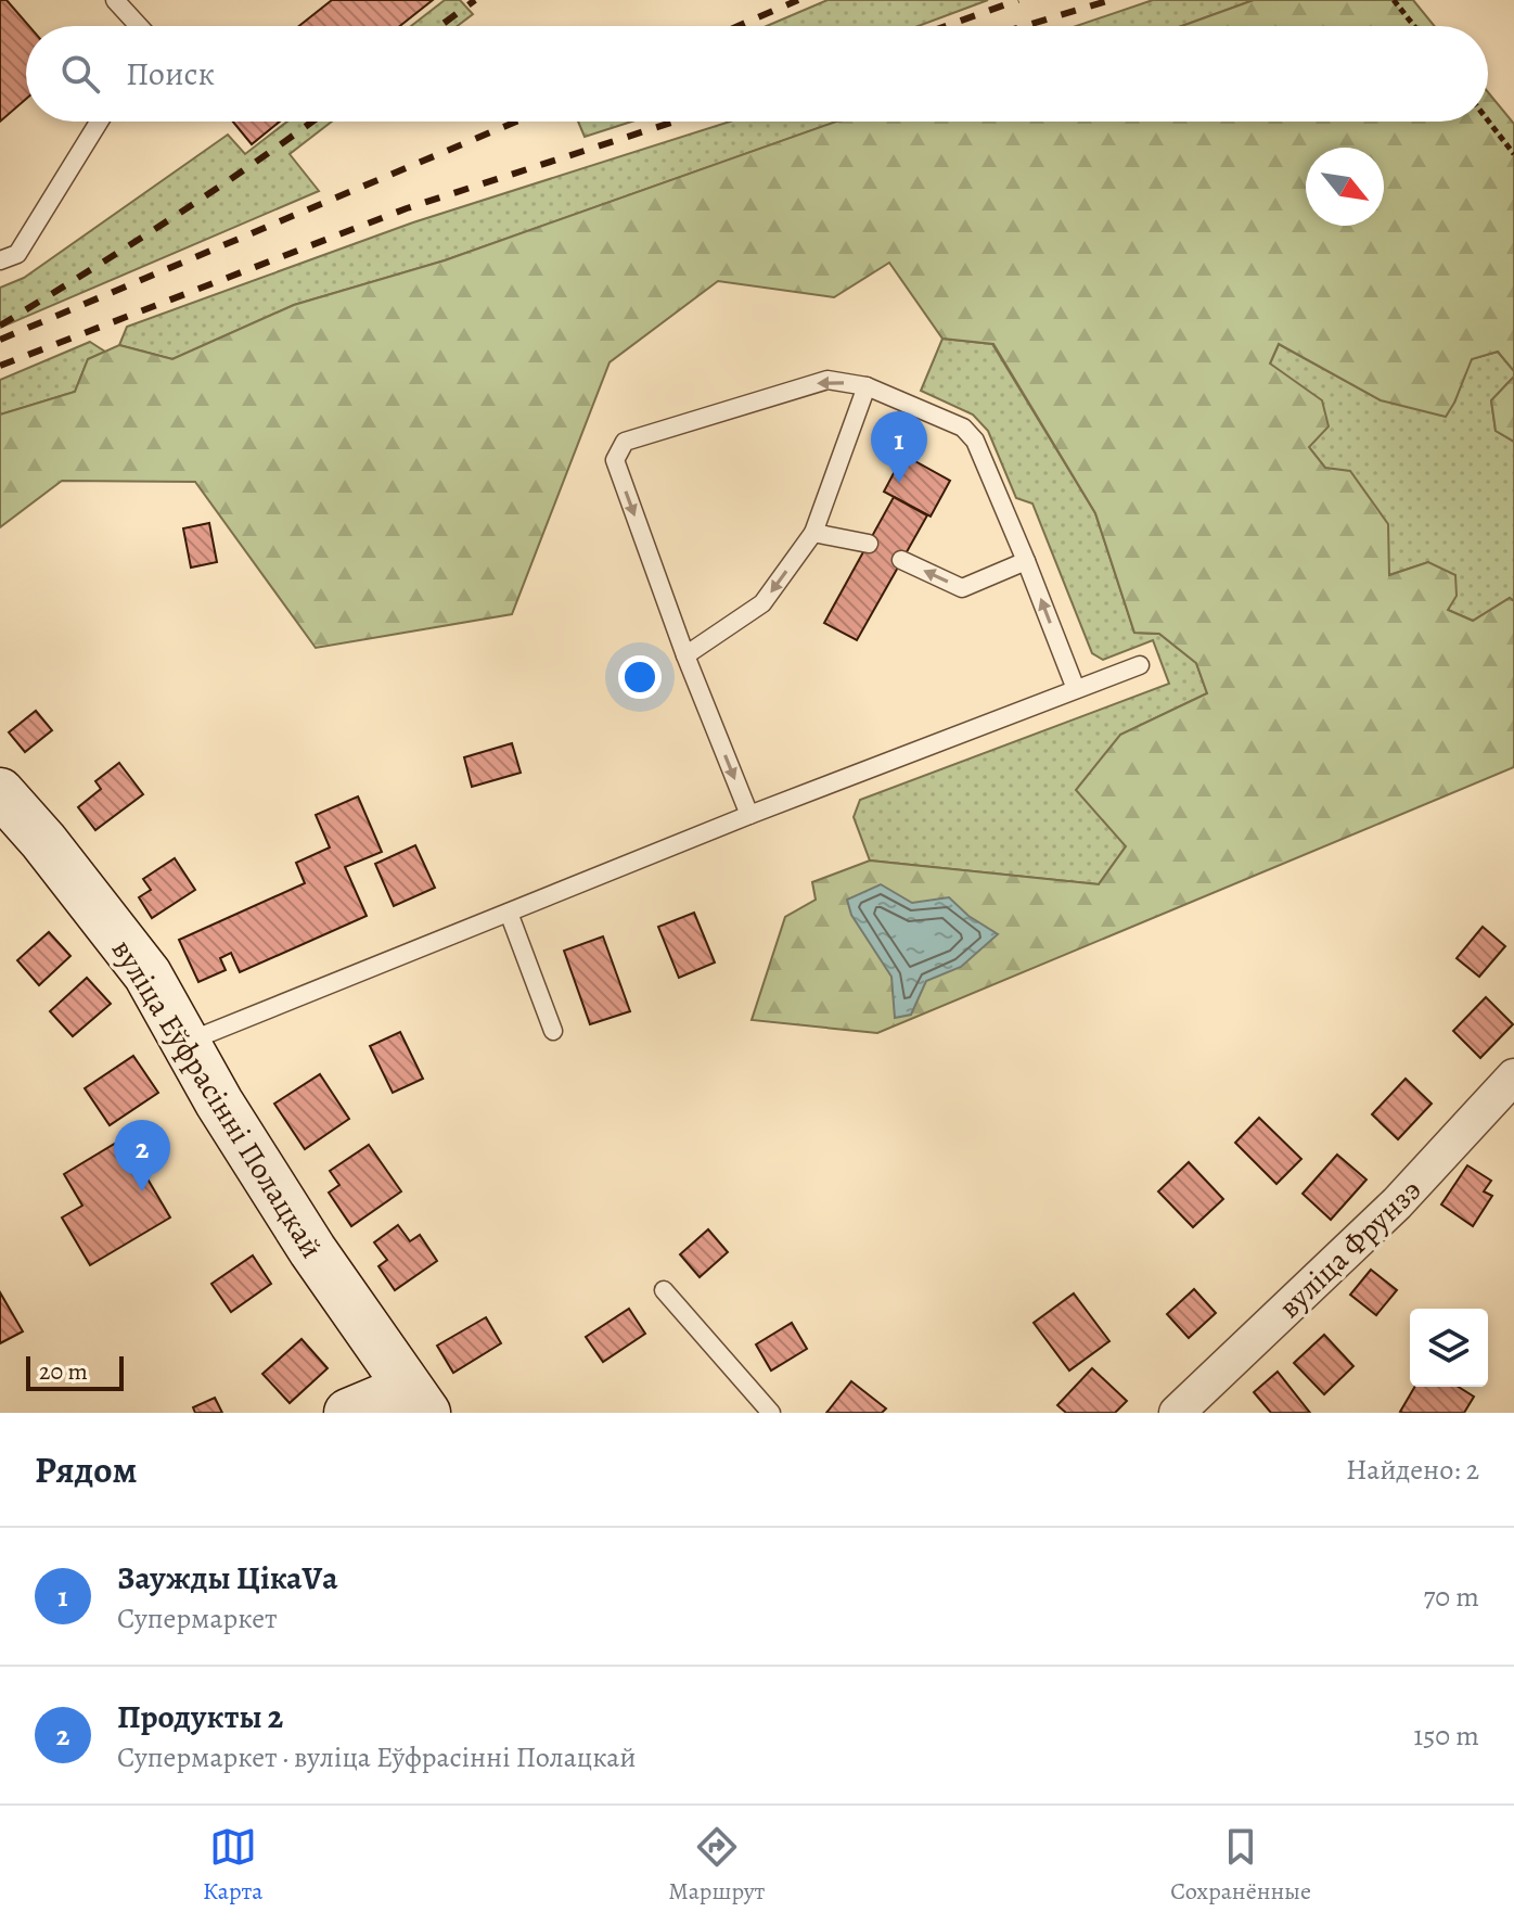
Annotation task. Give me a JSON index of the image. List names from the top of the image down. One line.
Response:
{"streets":{"main road":["вуліца Еўфрасінні Полацкай"],"street":["вуліца Фрунзэ"]},"scale_bar":"20 m","north":"bottom right","page":{"search":"Поиск","pins":["1","2"],"scale":"20 m","heading":["Рядом","Найдено: 2"],"list":[{"mark":"1","name":"Заужды ЦікаVа","note":"Супермаркет","value":"70 m"},{"mark":"2","name":"Продукты 2","note":"Супермаркет · вуліца Еўфрасінні Полацкай","value":"150 m"}],"nav":["Карта","Маршрут","Сохранённые"]}}
